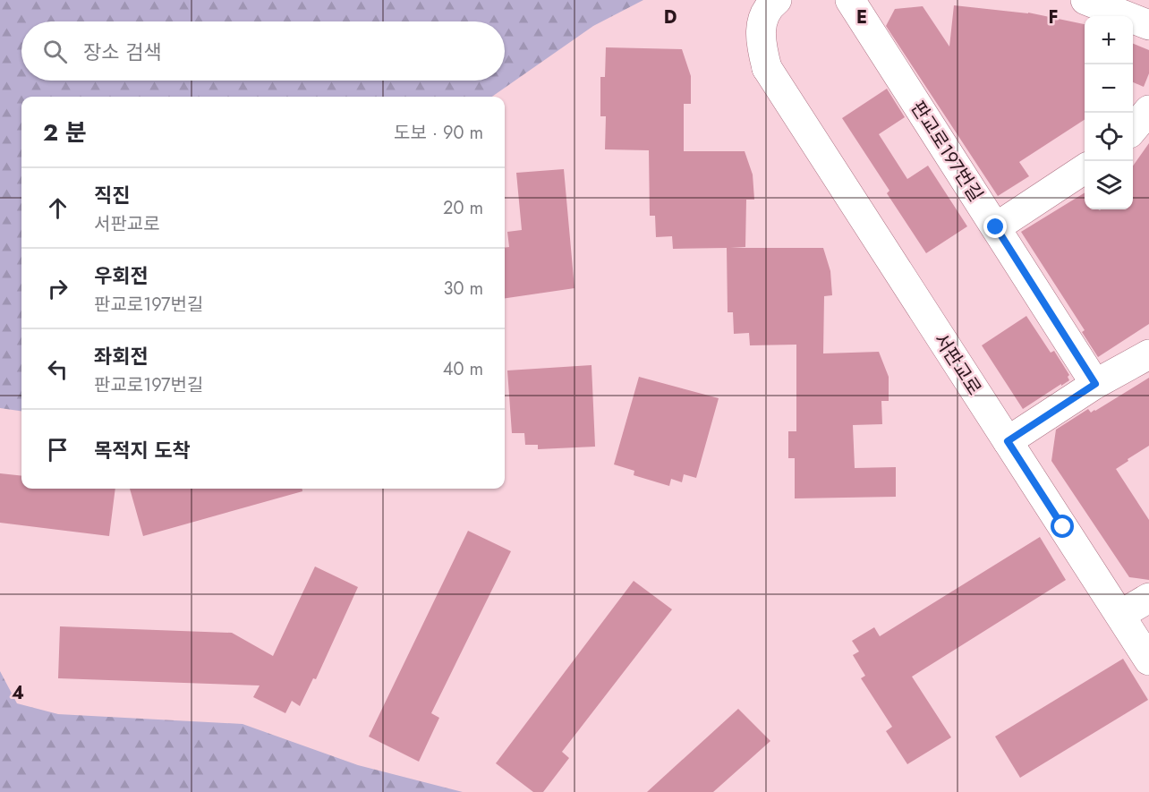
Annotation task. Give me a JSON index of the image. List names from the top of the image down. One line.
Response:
{"streets":{"street":["판교로197번길","서판교로"]},"page":{"map_buttons":["+","−"],"search":"장소 검색","heading":["2 분","도보 · 90 m"],"list":[["직진","서판교로","20 m"],["우회전","판교로197번길","30 m"],["좌회전","판교로197번길","40 m"],"목적지 도착"]},"grid":{"columns":["D","E","F"],"rows":["4"]}}
